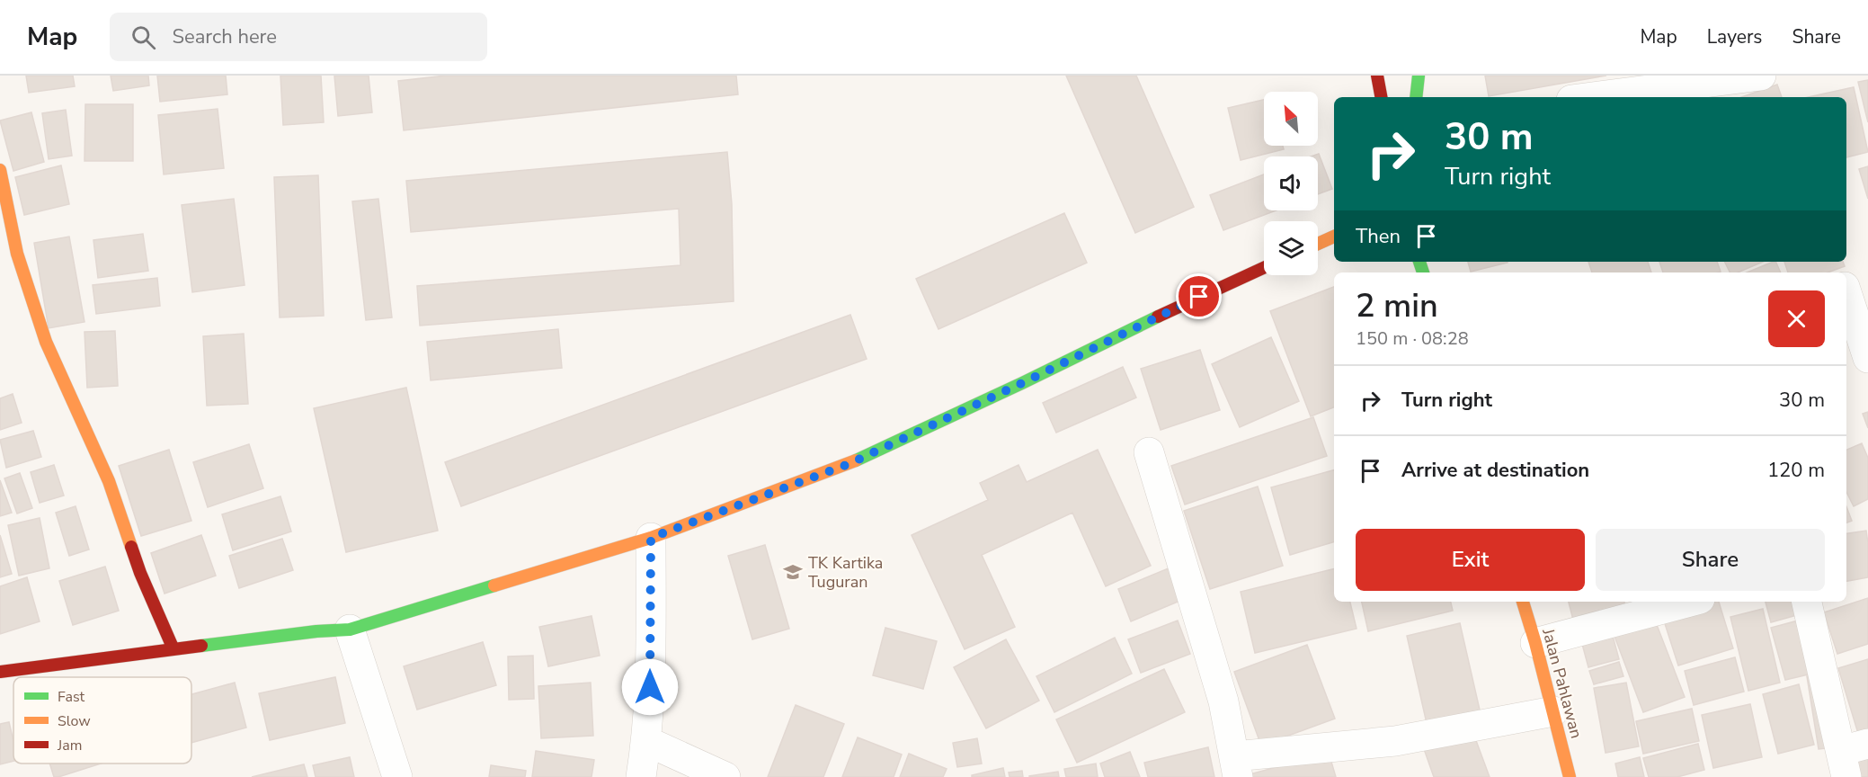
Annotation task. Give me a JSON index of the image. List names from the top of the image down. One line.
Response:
{"streets":{"street":["Jalan Pahlawan"]},"places":{"school or university":["TK Kartika Tuguran"]},"legend":["Fast","Slow","Jam"],"north":"top left","page":{"header":"Map","search":"Search here","nav":["Map","Layers","Share"],"turn":["30 m","Turn right"],"then":"Then","heading":["2 min","150 m · 08:28"],"list":[{"name":"Turn right","value":"30 m"},{"name":"Arrive at destination","value":"120 m"}],"buttons":["Exit","Share"]}}
